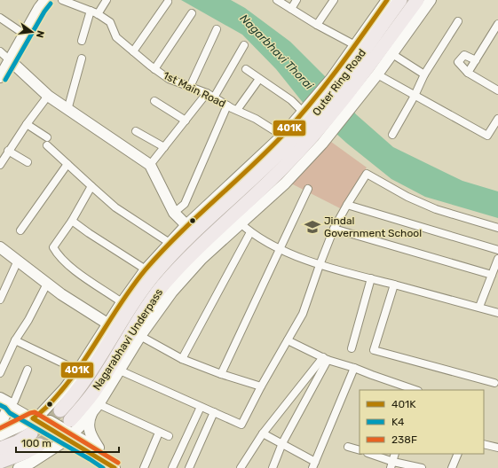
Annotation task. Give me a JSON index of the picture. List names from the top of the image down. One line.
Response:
{"streets":{"highway":["Outer Ring Road","Nagarabhavi Underpass"],"street":["1st Main Road"]},"crossings":[["Outer Ring Road","Nagarabhavi Underpass"]],"water":["Nagarbhavi Thorai"],"places":{"school or university":["Jindal Government School"]},"lines":["transit line 401K","transit line K4","transit line 238F"],"legend":["401K","K4","238F"],"scale_bar":"100 m","north":"right"}
